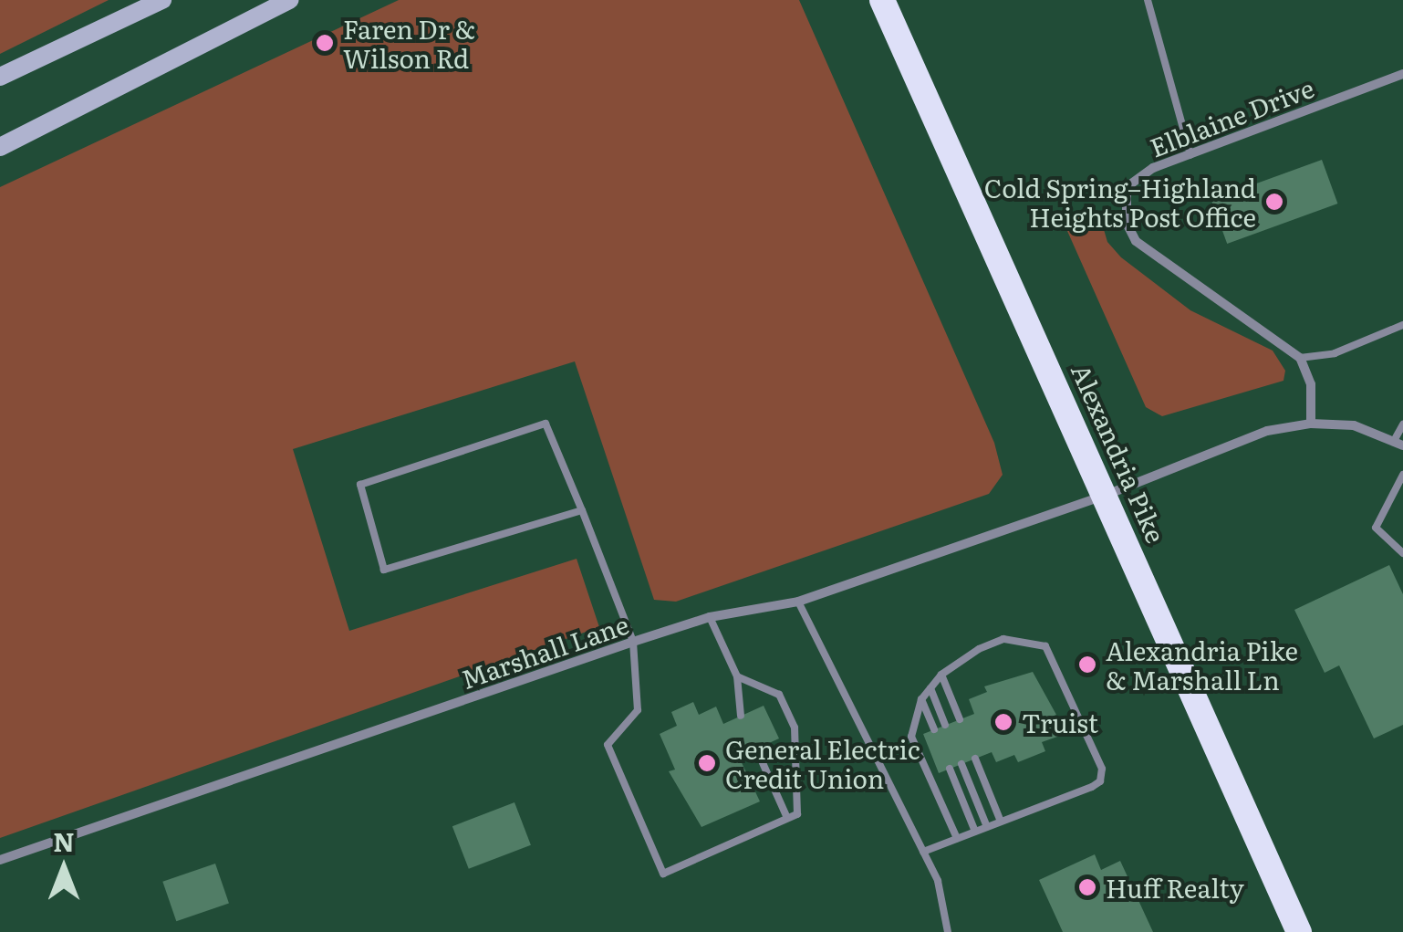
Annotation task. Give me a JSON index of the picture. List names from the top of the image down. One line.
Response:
{"streets":{"highway":["Alexandria Pike"],"street":["Elblaine Drive","Marshall Lane"]},"crossings":[["Alexandria Pike","Marshall Lane"]],"places":["Faren Dr & Wilson Rd","Cold Spring–Highland Heights Post Office","Alexandria Pike & Marshall Ln","Truist","General Electric Credit Union","Huff Realty"],"north":"top"}
